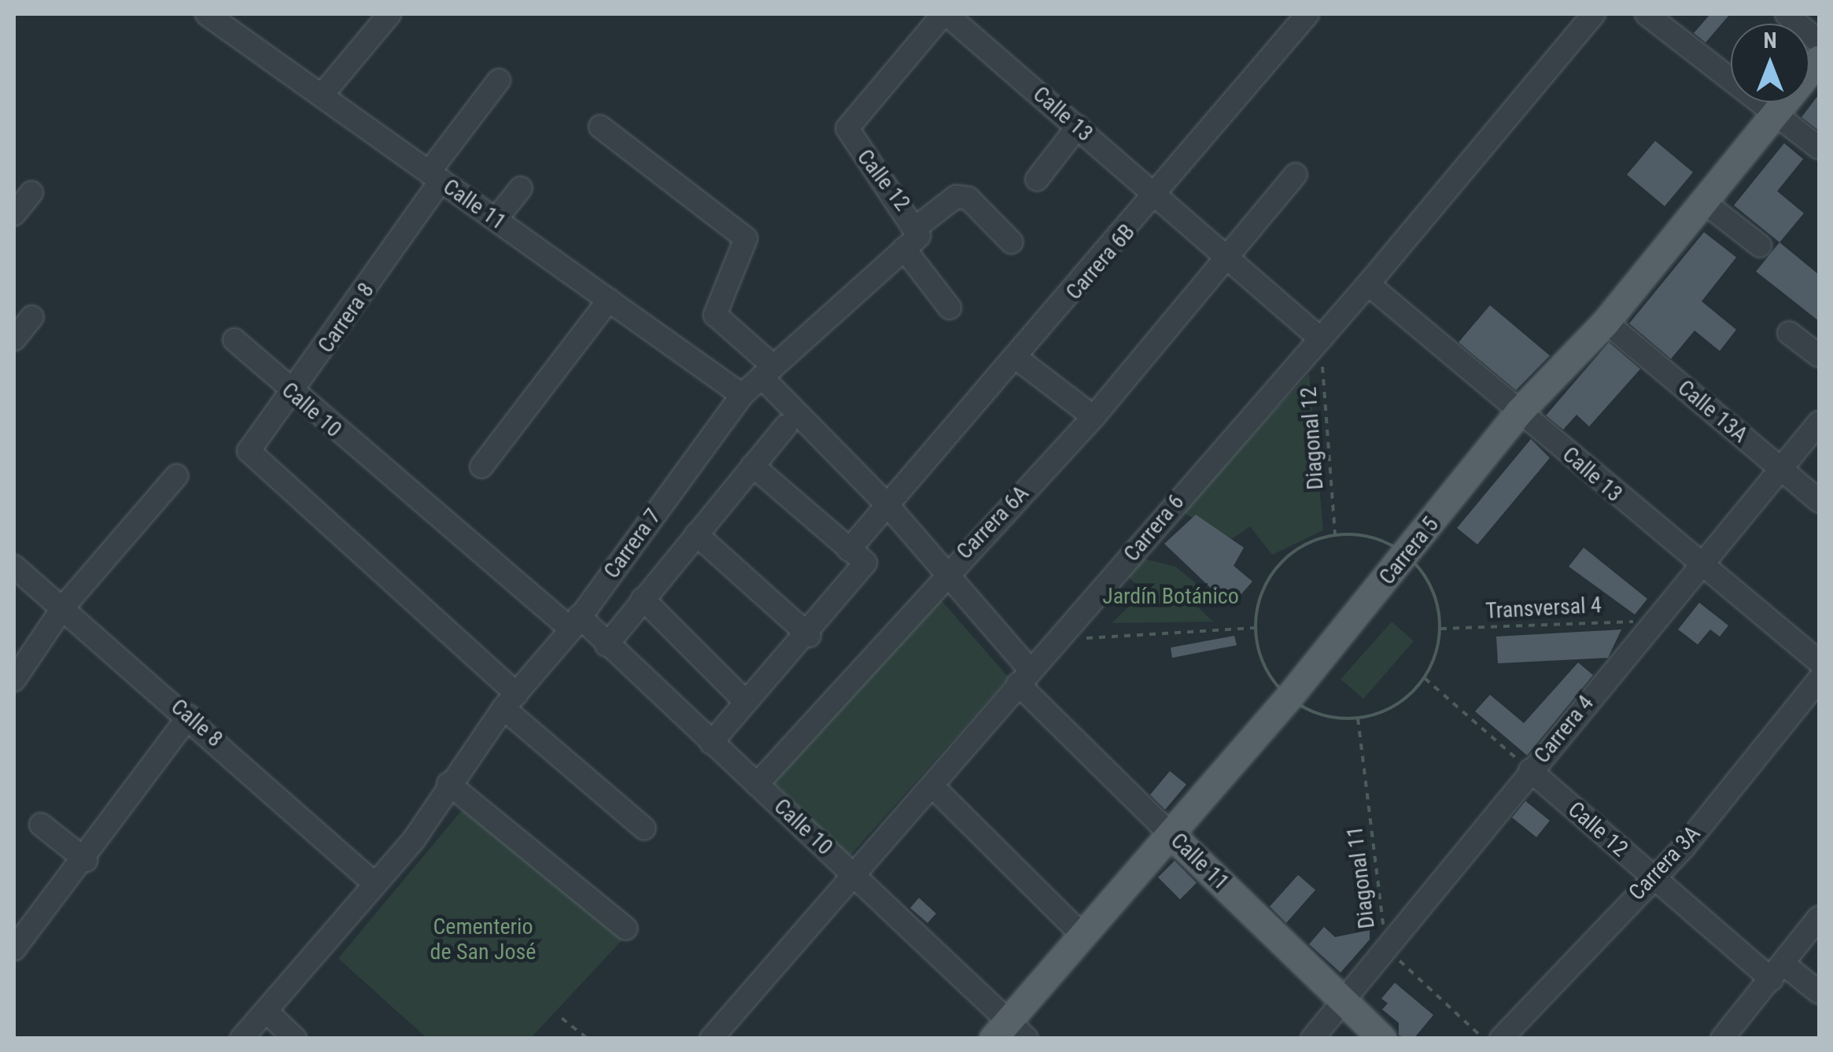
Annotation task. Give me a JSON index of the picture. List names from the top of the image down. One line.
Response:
{"streets":{"main road":["Calle 11","Carrera 5"],"street":["Calle 13","Calle 12","Carrera 6B","Carrera 8","Calle 10","Calle 13A","Carrera 6A","Carrera 6","Carrera 7","Calle 8","Carrera 4","Carrera 3A"],"path":["Diagonal 12","Transversal 4","Diagonal 11"]},"crossings":[["Calle 13","Calle 12"],["Calle 13","Carrera 6B"],["Calle 13","Diagonal 12"],["Calle 13","Carrera 6A"],["Calle 13","Carrera 6"],["Calle 13","Carrera 5"],["Calle 13","Carrera 4"],["Calle 12","Carrera 7"],["Calle 12","Carrera 4"],["Calle 12","Carrera 3A"],["Calle 11","Carrera 6B"],["Calle 11","Carrera 8"],["Calle 11","Carrera 6A"],["Calle 11","Carrera 6"],["Calle 11","Carrera 7"],["Calle 11","Carrera 5"],["Calle 11","Carrera 4"],["Carrera 8","Calle 10"],["Carrera 8","Carrera 7"],["Calle 10","Carrera 6A"],["Calle 10","Carrera 6"],["Calle 10","Carrera 7"],["Calle 10","Carrera 5"],["Calle 13A","Carrera 5"],["Calle 13A","Carrera 4"],["Diagonal 12","Carrera 6"],["Carrera 7","Calle 8"],["Transversal 4","Carrera 4"],["Carrera 4","Diagonal 11"]],"parks":["Jardín Botánico","Cementerio de San José"],"north":"top"}
